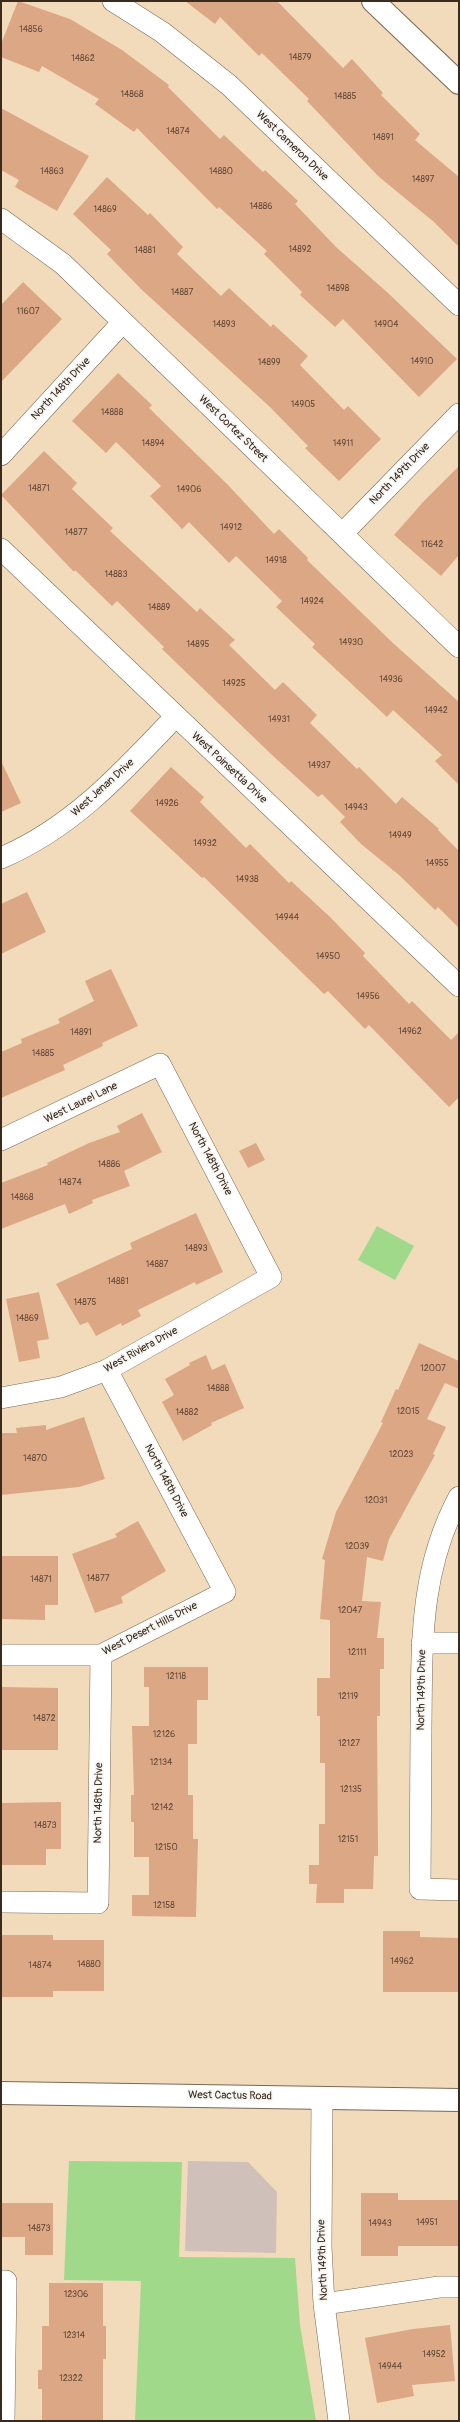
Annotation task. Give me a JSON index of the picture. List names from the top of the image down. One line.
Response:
{"streets":{"main road":["West Cactus Road"],"street":["West Cameron Drive","North 148th Drive","West Cortez Street","North 149th Drive","West Poinsettia Drive","West Jenan Drive","West Laurel Lane","West Riviera Drive","West Desert Hills Drive"]},"crossings":[["North 148th Drive","West Cortez Street"],["North 148th Drive","West Laurel Lane"],["North 148th Drive","West Riviera Drive"],["North 148th Drive","West Desert Hills Drive"],["West Cortez Street","North 149th Drive"],["North 149th Drive","West Cactus Road"],["West Poinsettia Drive","West Jenan Drive"]],"house_numbers":["14856","14879","14862","14868","14885","14874","14891","14863","14880","14897","14886","14869","14892","14881","14898","14887","11607","14893","14904","14910","14899","14905","14888","14894","14911","14871","14906","14912","14877","11642","14918","14883","14924","14889","14930","14895","14936","14925","14942","14931","14937","14926","14943","14949","14932","14955","14938","14944","14950","14956","14962","14891","14885","14886","14874","14868","14893","14887","14881","14875","14869","12007","14888","12015","14882","12023","14870","12031","12039","14877","14871","12047","12111","12118","12119","14872","12126","12127","12134","12135","12142","14873","12151","12150","12158","14962","14880","14874","14951","14943","14873","12306","12314","14952","14944","12322"]}
